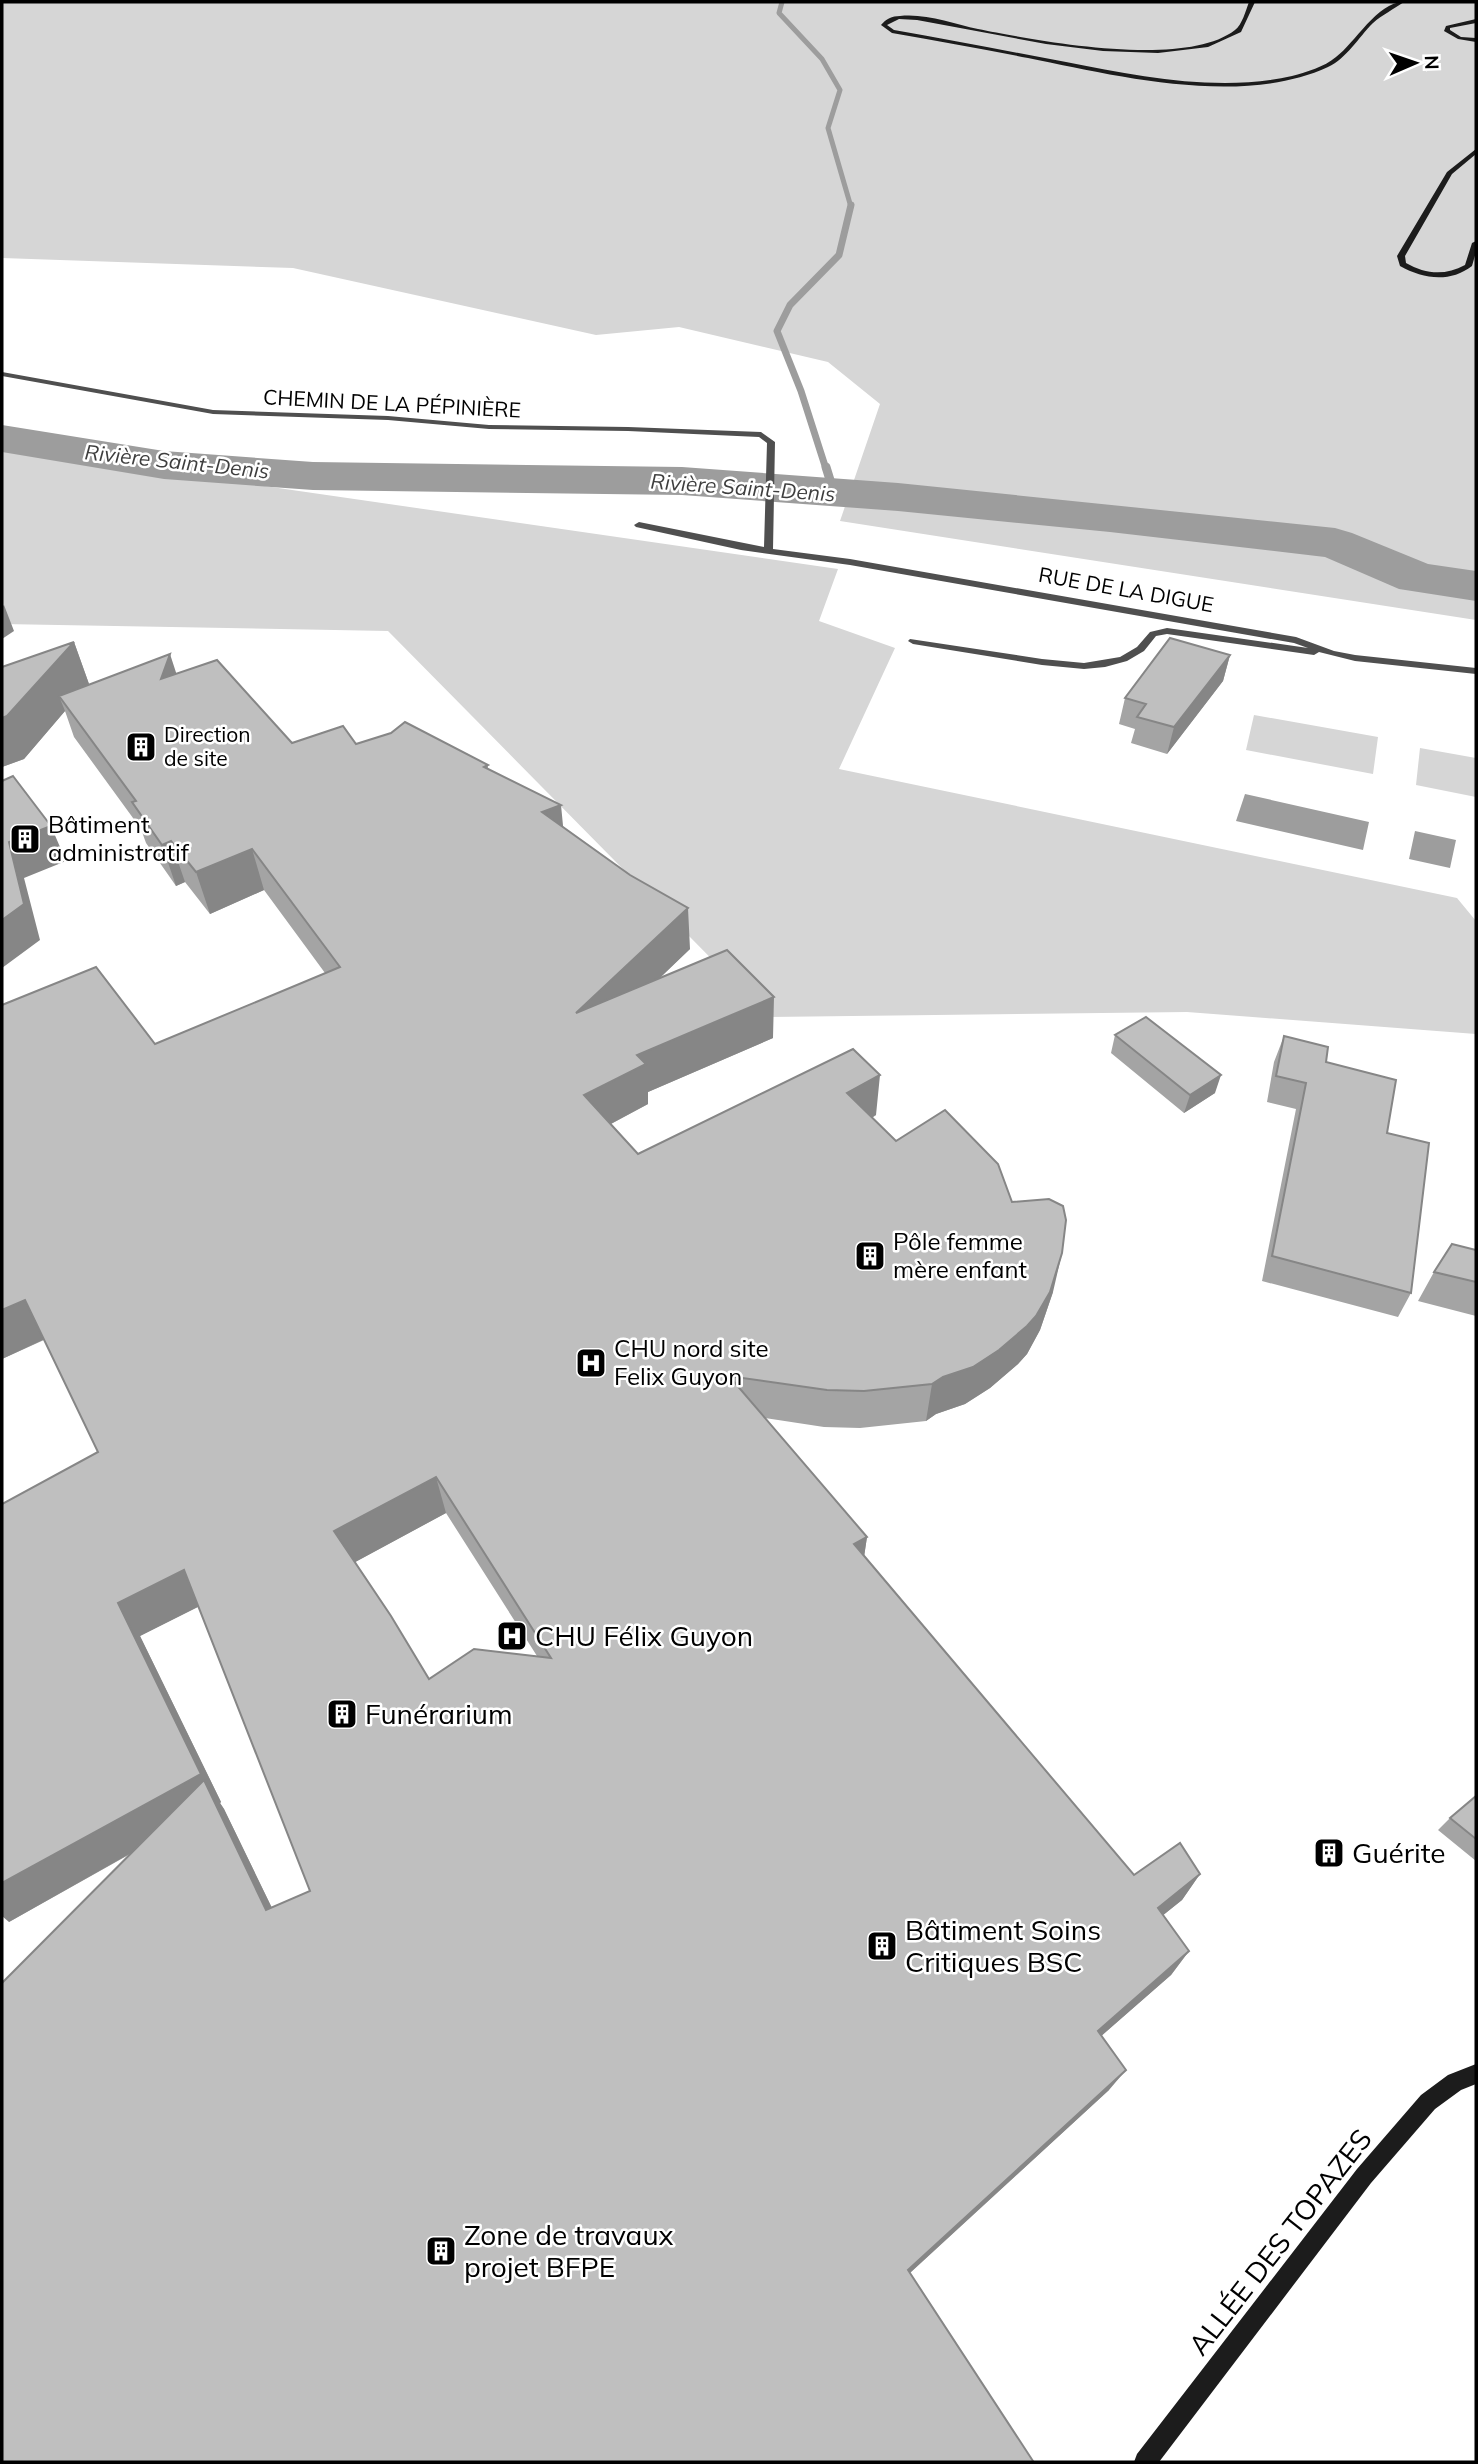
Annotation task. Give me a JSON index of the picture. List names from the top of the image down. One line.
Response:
{"streets":{"main road":["ALLÉE DES TOPAZES"],"street":["CHEMIN DE LA PÉPINIÈRE","RUE DE LA DIGUE"]},"crossings":[["CHEMIN DE LA PÉPINIÈRE","RUE DE LA DIGUE"]],"water":["Rivière Saint-Denis"],"places":{"building":["Direction de site","Bâtiment administratif","Pôle femme mère enfant","Funérarium","Guérite","Bâtiment Soins Critiques BSC","Zone de travaux projet BFPE"],"hospital":["CHU nord site Felix Guyon","CHU Félix Guyon"]},"north":"right"}
